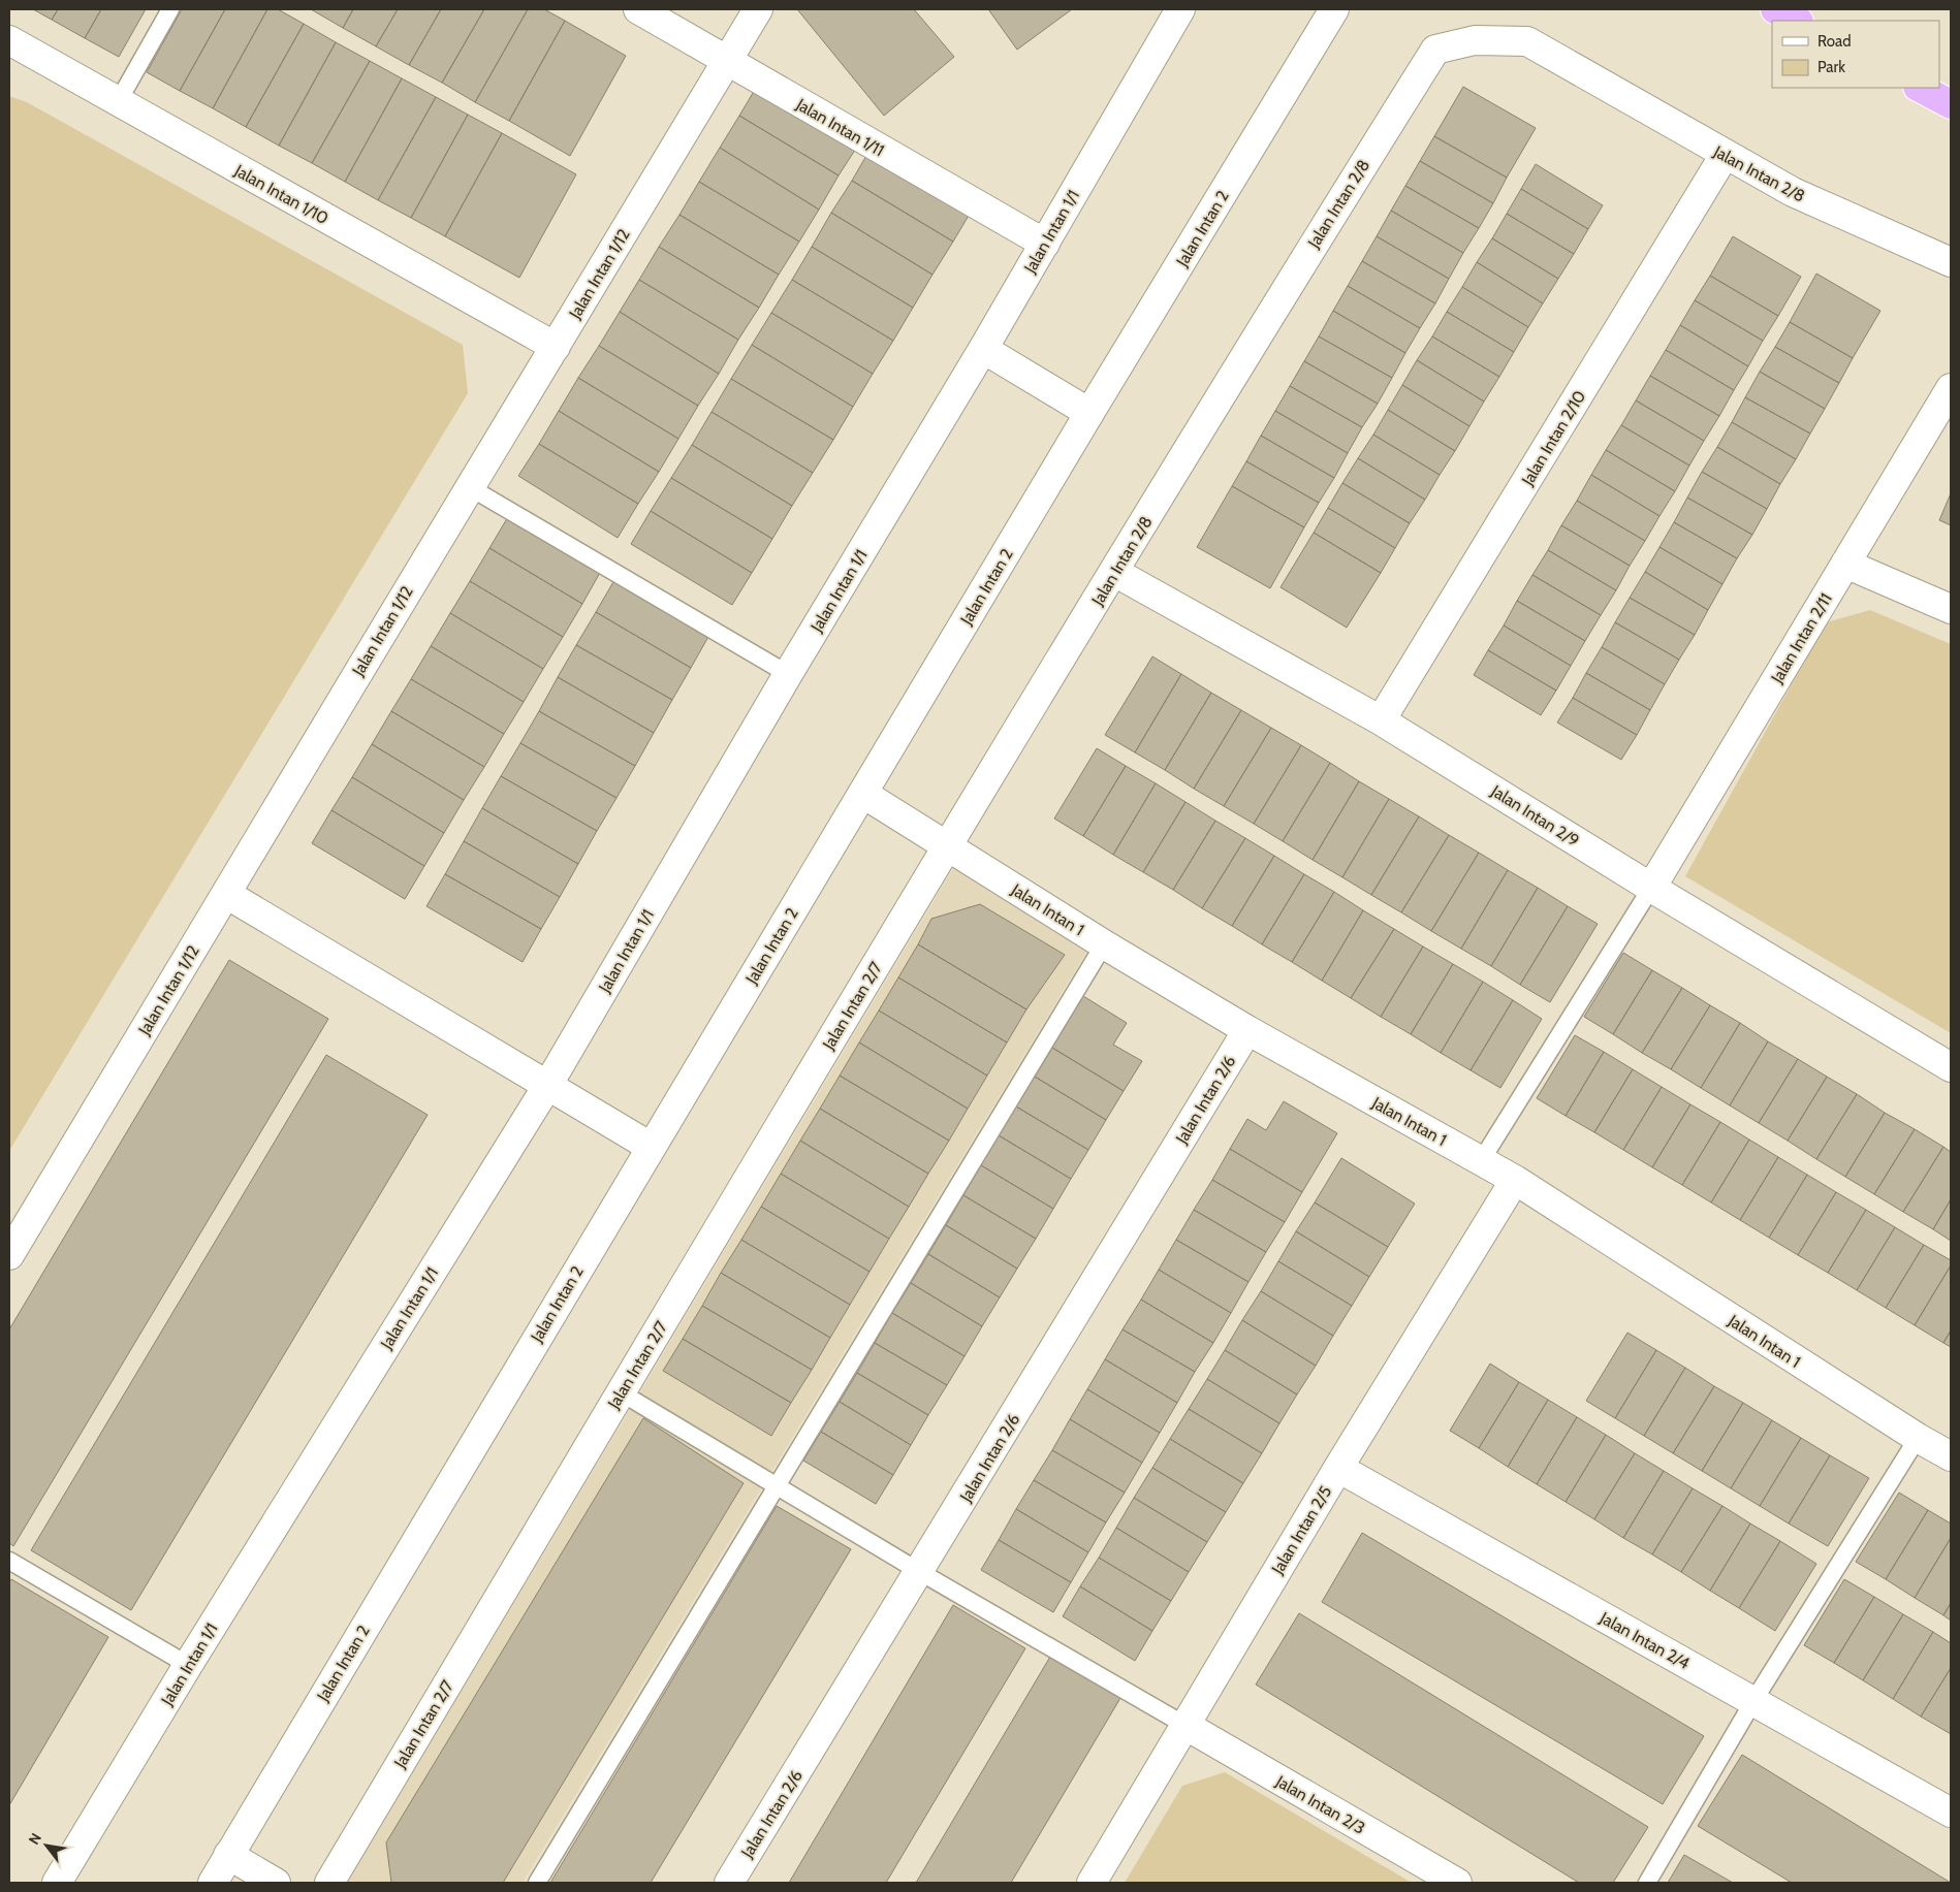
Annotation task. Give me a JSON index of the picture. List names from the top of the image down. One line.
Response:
{"streets":{"street":["Jalan Intan 1/11","Jalan Intan 2/8","Jalan Intan 1/10","Jalan Intan 2","Jalan Intan 1/1","Jalan Intan 1/12","Jalan Intan 2/10","Jalan Intan 2/11","Jalan Intan 2/9","Jalan Intan 1","Jalan Intan 2/7","Jalan Intan 2/6","Jalan Intan 2/5","Jalan Intan 2/4","Jalan Intan 2/3"]},"crossings":[["Jalan Intan 1/11","Jalan Intan 1/1"],["Jalan Intan 1/11","Jalan Intan 1/12"],["Jalan Intan 2/8","Jalan Intan 2/10"],["Jalan Intan 2/8","Jalan Intan 2/9"],["Jalan Intan 2/8","Jalan Intan 1"],["Jalan Intan 2/8","Jalan Intan 2/7"],["Jalan Intan 1/10","Jalan Intan 1/12"],["Jalan Intan 2","Jalan Intan 1"],["Jalan Intan 2/10","Jalan Intan 2/9"],["Jalan Intan 2/11","Jalan Intan 2/9"],["Jalan Intan 1","Jalan Intan 2/7"],["Jalan Intan 1","Jalan Intan 2/6"],["Jalan Intan 1","Jalan Intan 2/5"],["Jalan Intan 2/5","Jalan Intan 2/4"],["Jalan Intan 2/5","Jalan Intan 2/3"]],"legend":["Road","Park"],"north":"top left"}
